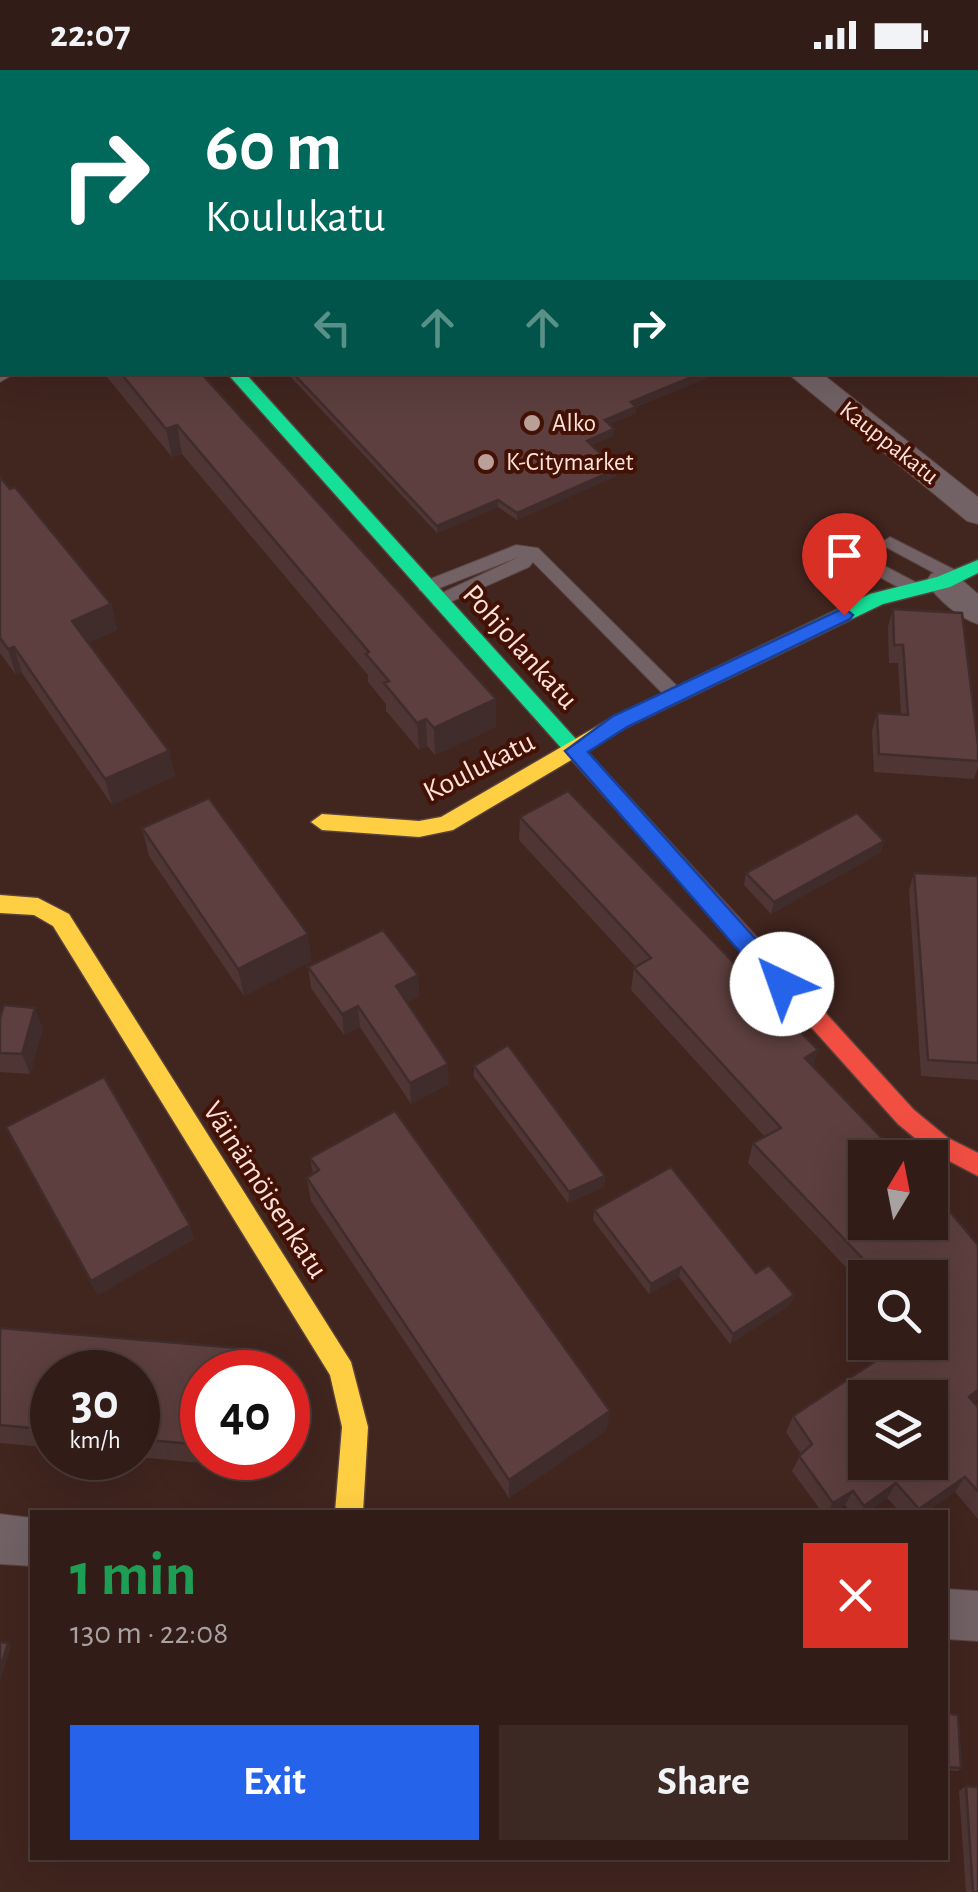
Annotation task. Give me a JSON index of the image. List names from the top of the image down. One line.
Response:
{"streets":{"street":["Kauppakatu","Pohjolankatu","Koulukatu","Väinämöisenkatu"]},"crossings":[["Pohjolankatu","Koulukatu"]],"places":["Alko","K-Citymarket"],"north":"top","page":{"status":"22:07","turn":["60 m","Koulukatu"],"speed":"30 km/h","limit":"40","heading":["1 min","130 m · 22:08"],"buttons":["Exit","Share"]}}
